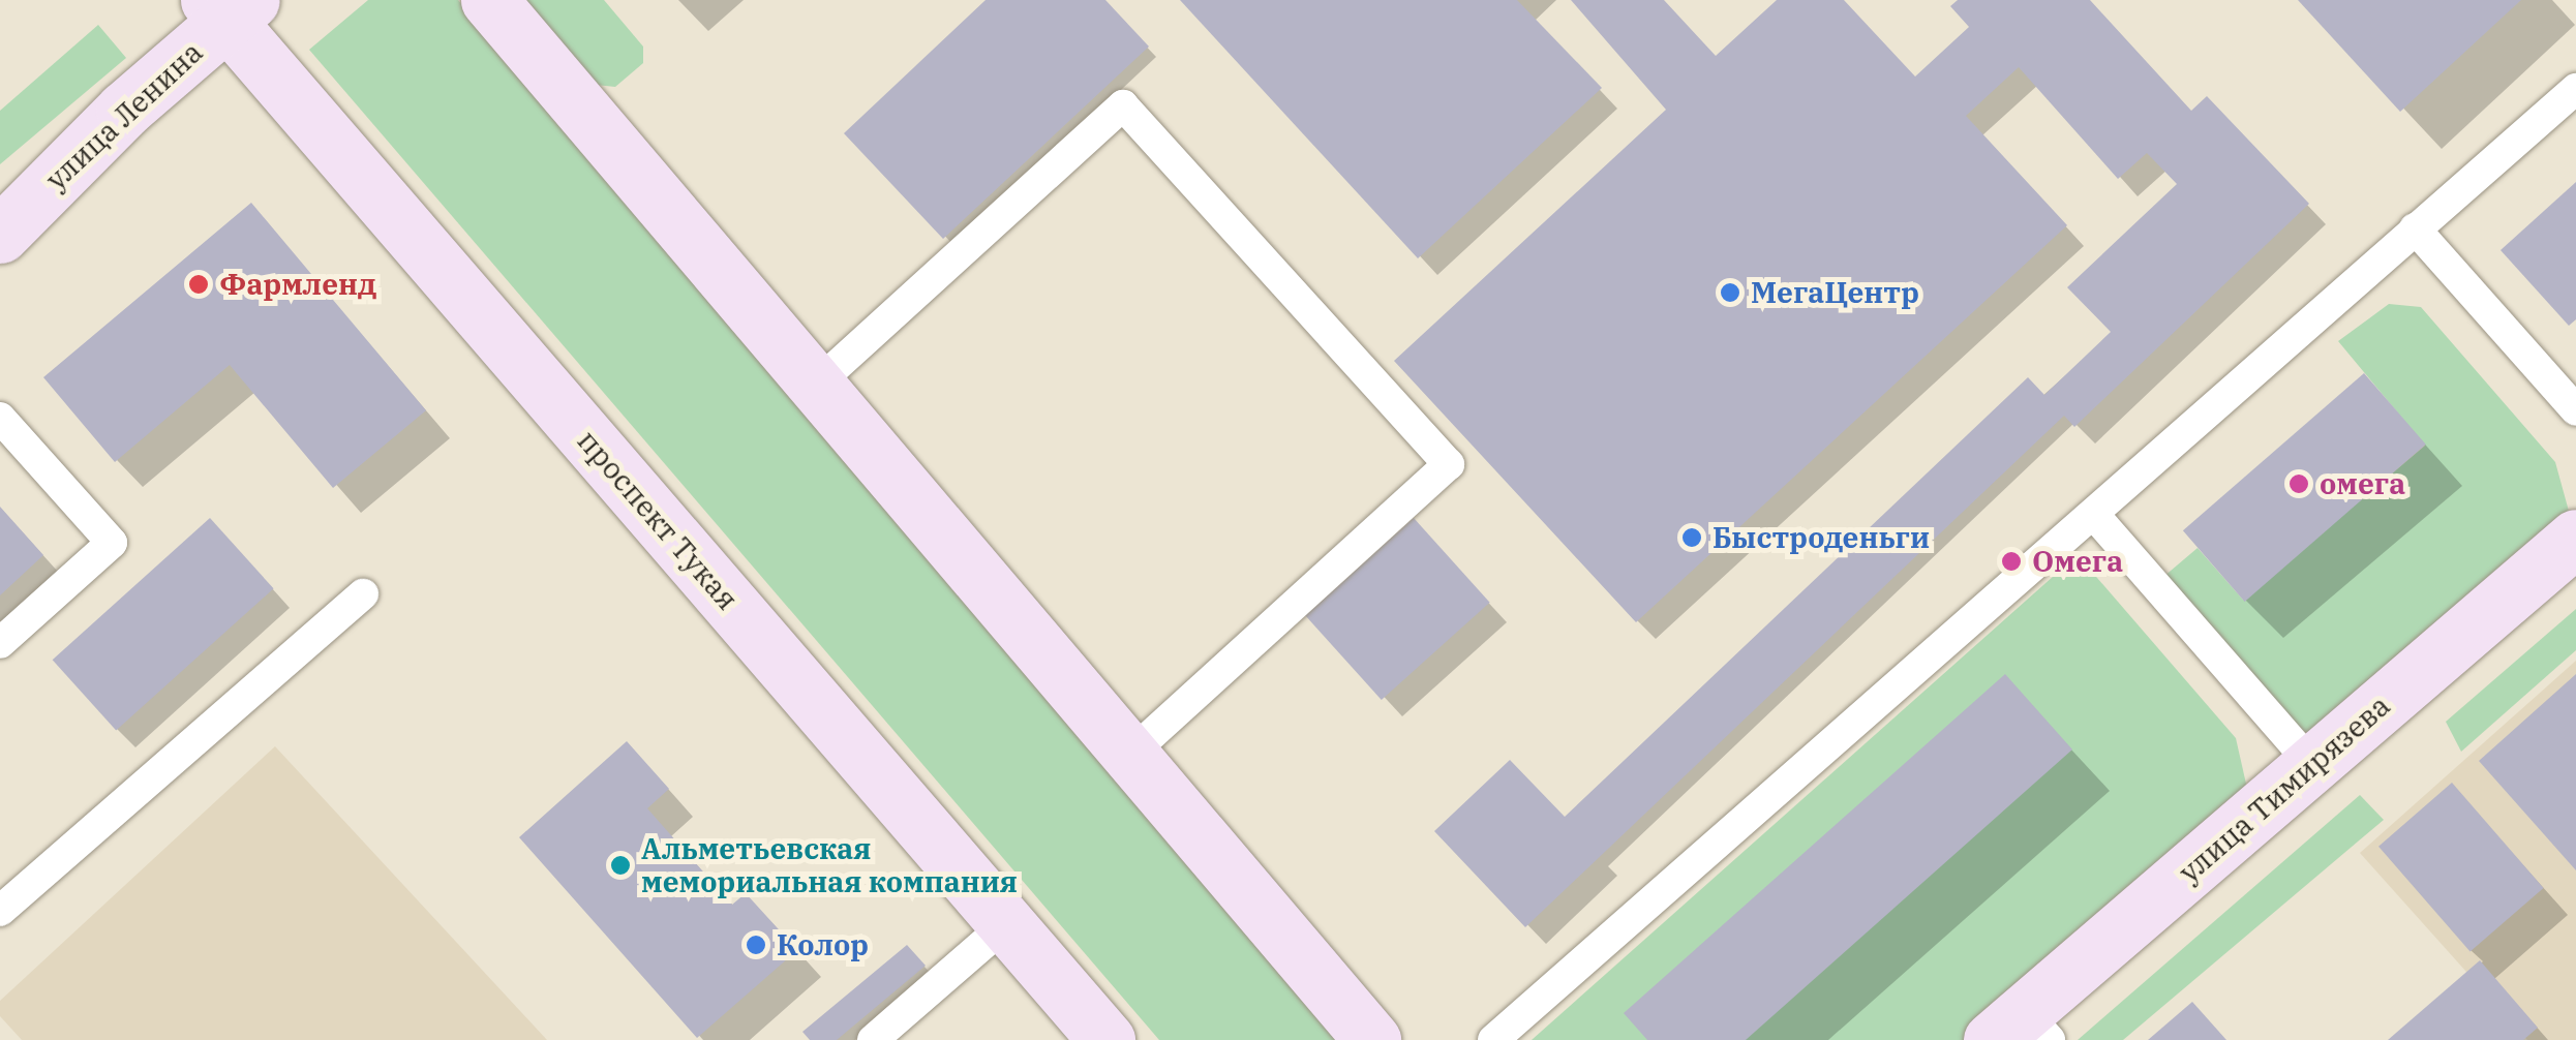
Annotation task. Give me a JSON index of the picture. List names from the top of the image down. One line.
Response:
{"streets":{"main road":["улица Ленина","проспект Тукая","улица Тимирязева"]},"crossings":[["улица Ленина","проспект Тукая"]],"places":["Фармленд","МегаЦентр","омега","Быстроденьги","Омега","Альметьевская мемориальная компания","Колор"]}
